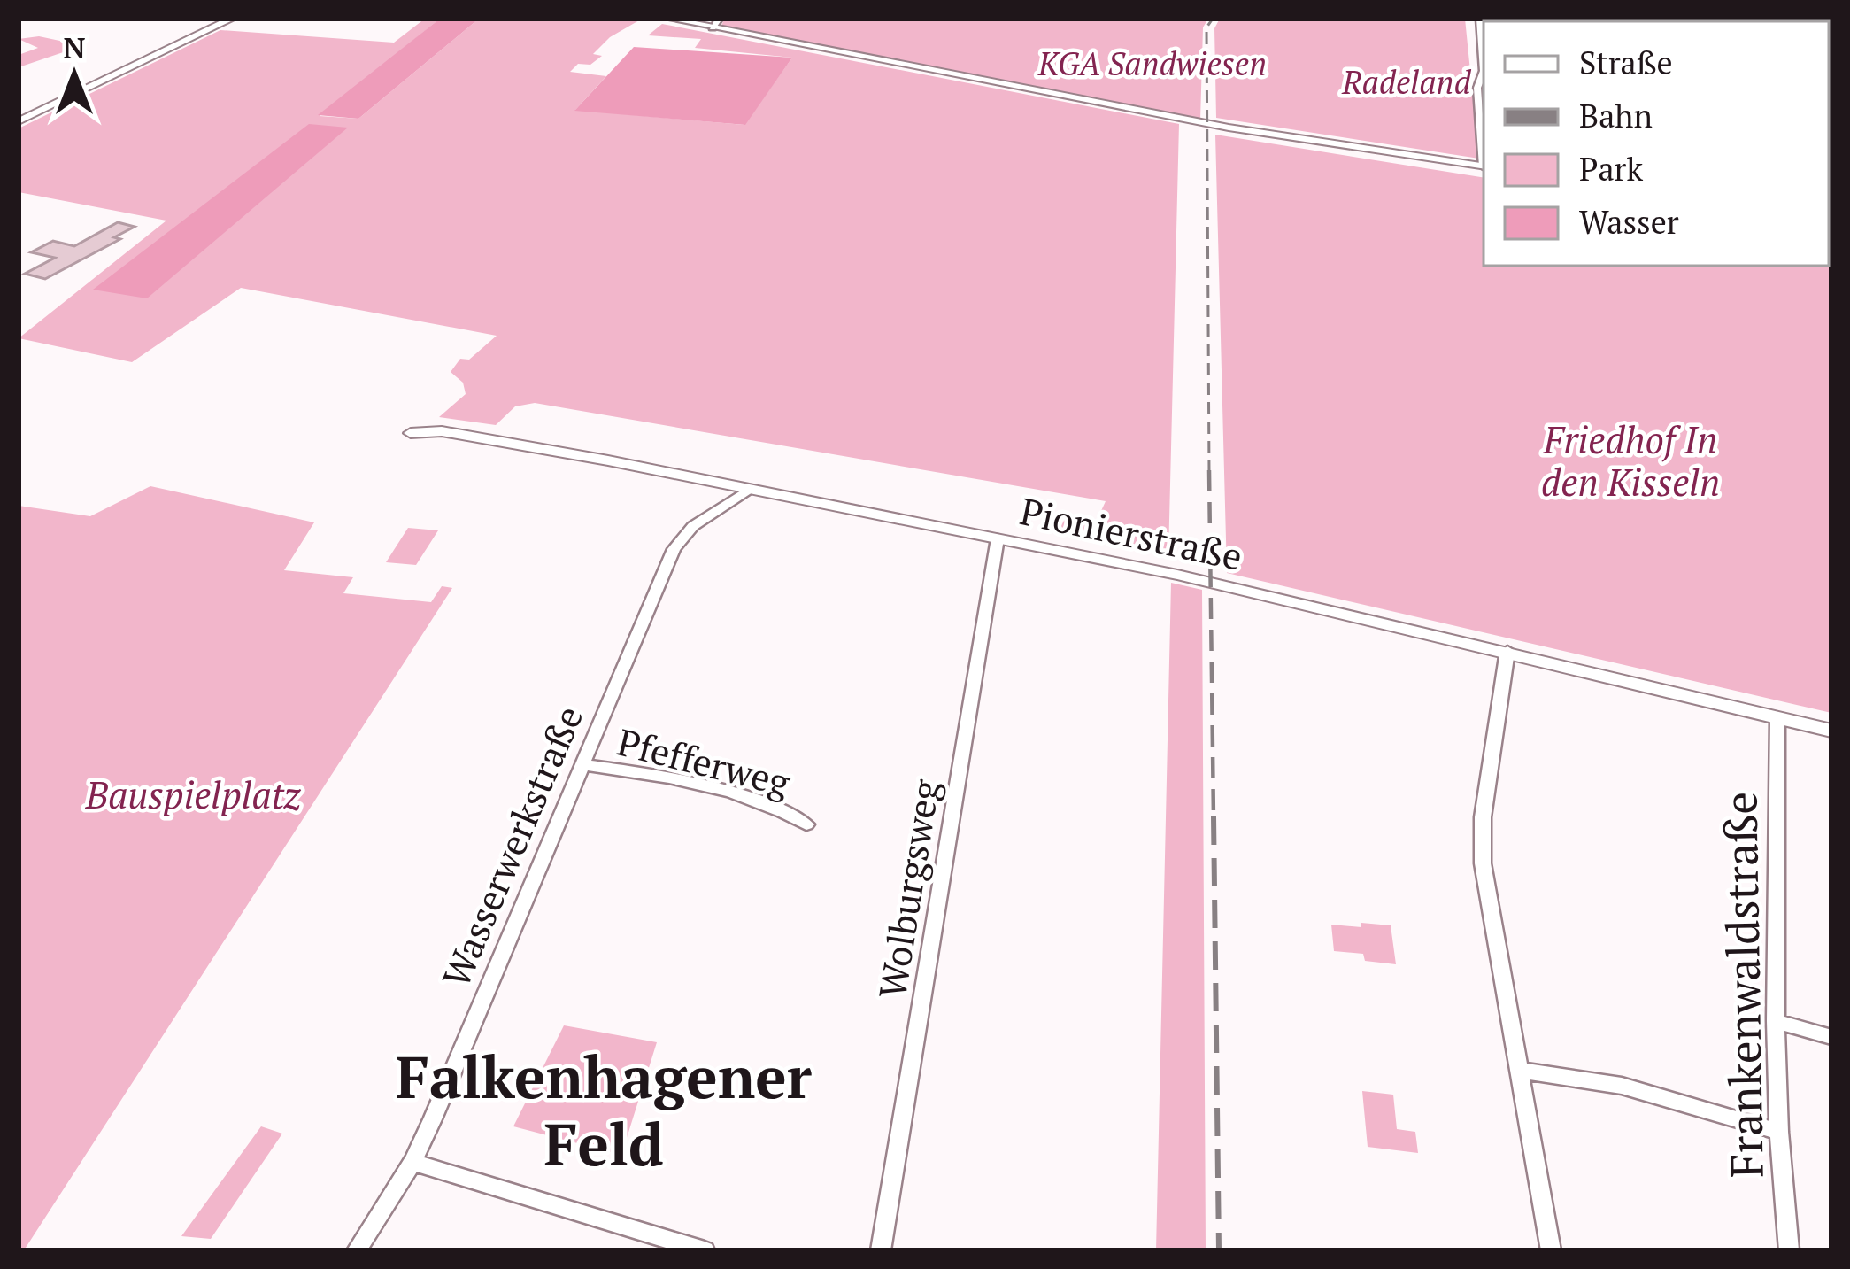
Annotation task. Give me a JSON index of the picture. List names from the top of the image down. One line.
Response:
{"streets":{"street":["Pionierstraße","Pfefferweg","Wasserwerkstraße","Wolburgsweg","Frankenwaldstraße"]},"crossings":[["Pionierstraße","Wasserwerkstraße"],["Pionierstraße","Wolburgsweg"],["Pionierstraße","Frankenwaldstraße"],["Pfefferweg","Wasserwerkstraße"]],"districts":["Falkenhagener Feld"],"parks":["KGA Sandwiesen","Radeland","Friedhof In den Kisseln","Bauspielplatz"],"legend":["Straße","Bahn","Park","Wasser"],"north":"top"}
